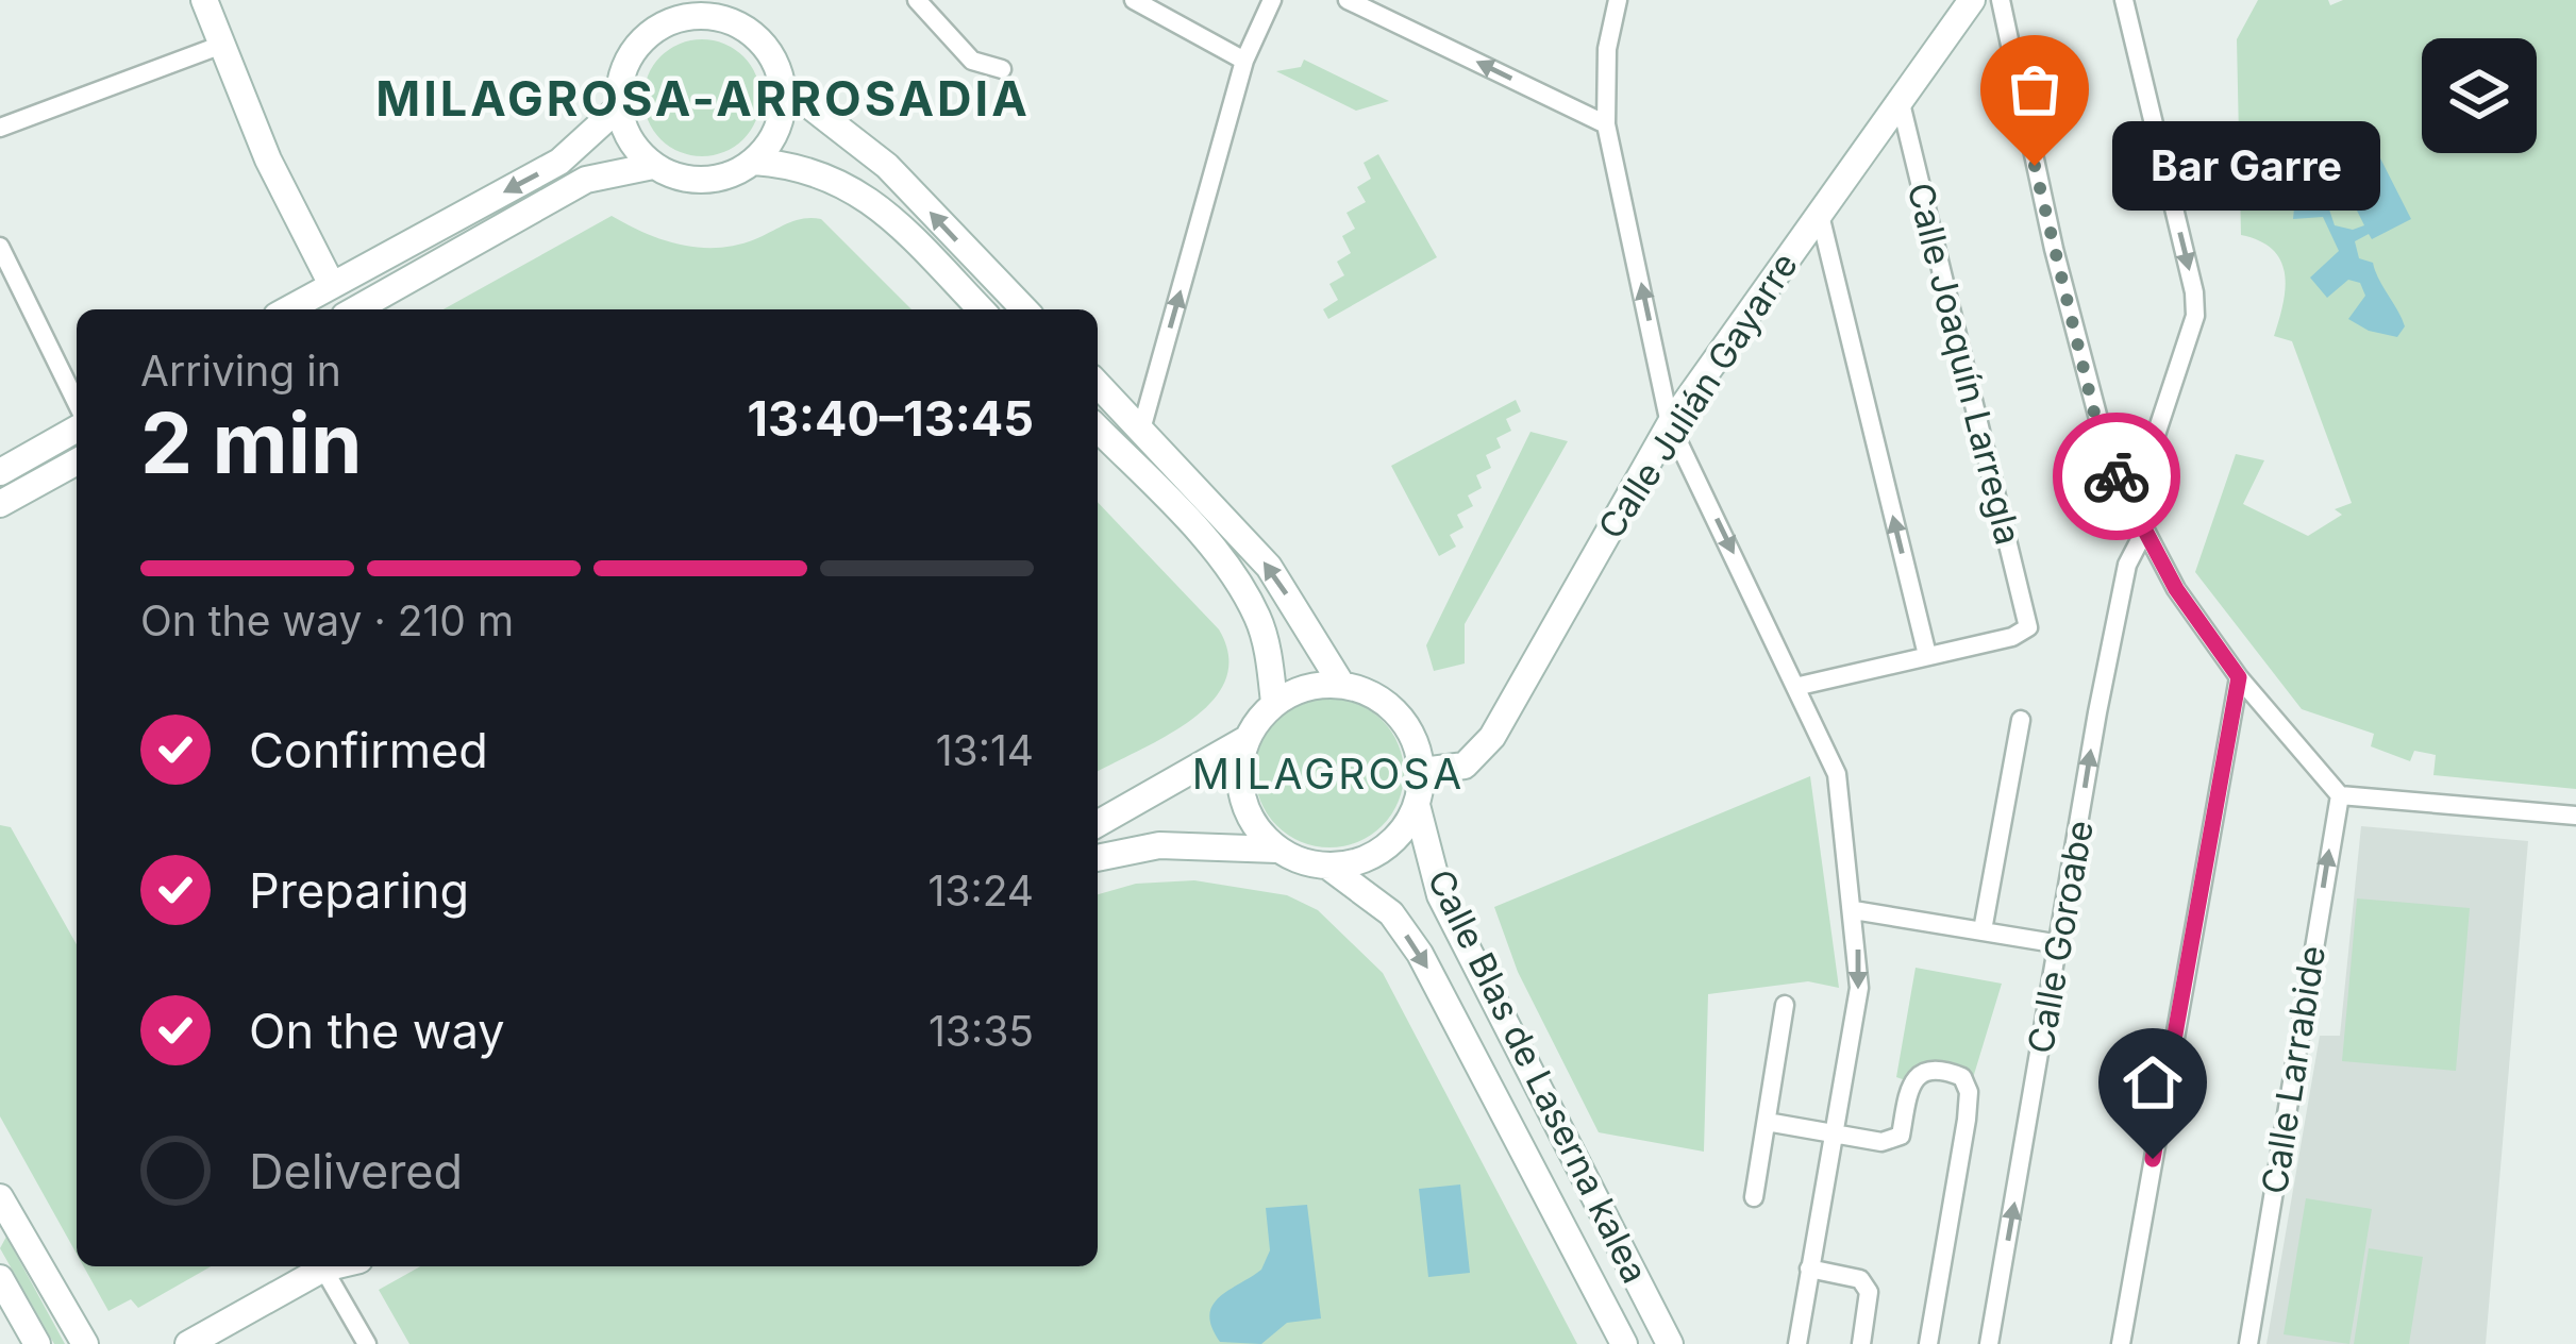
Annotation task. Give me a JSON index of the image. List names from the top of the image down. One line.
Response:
{"streets":{"main road":["Calle Julián Gayarre","Calle Blas de Laserna kalea"],"street":["Calle Joaquín Larregla","Calle Goroabe","Calle Larrabide"]},"crossings":[["Calle Joaquín Larregla","Calle Julián Gayarre"],["Calle Julián Gayarre","Calle Blas de Laserna kalea"]],"districts":["MILAGROSA-ARROSADIA","MILAGROSA"],"places":["Bar Garre"],"page":{"bubble":"Bar Garre","heading":["2 min","Arriving in","13:40–13:45"],"bar":"On the way · 210 m","list":[["Confirmed","13:14"],["Preparing","13:24"],["On the way","13:35"],"Delivered"]}}
